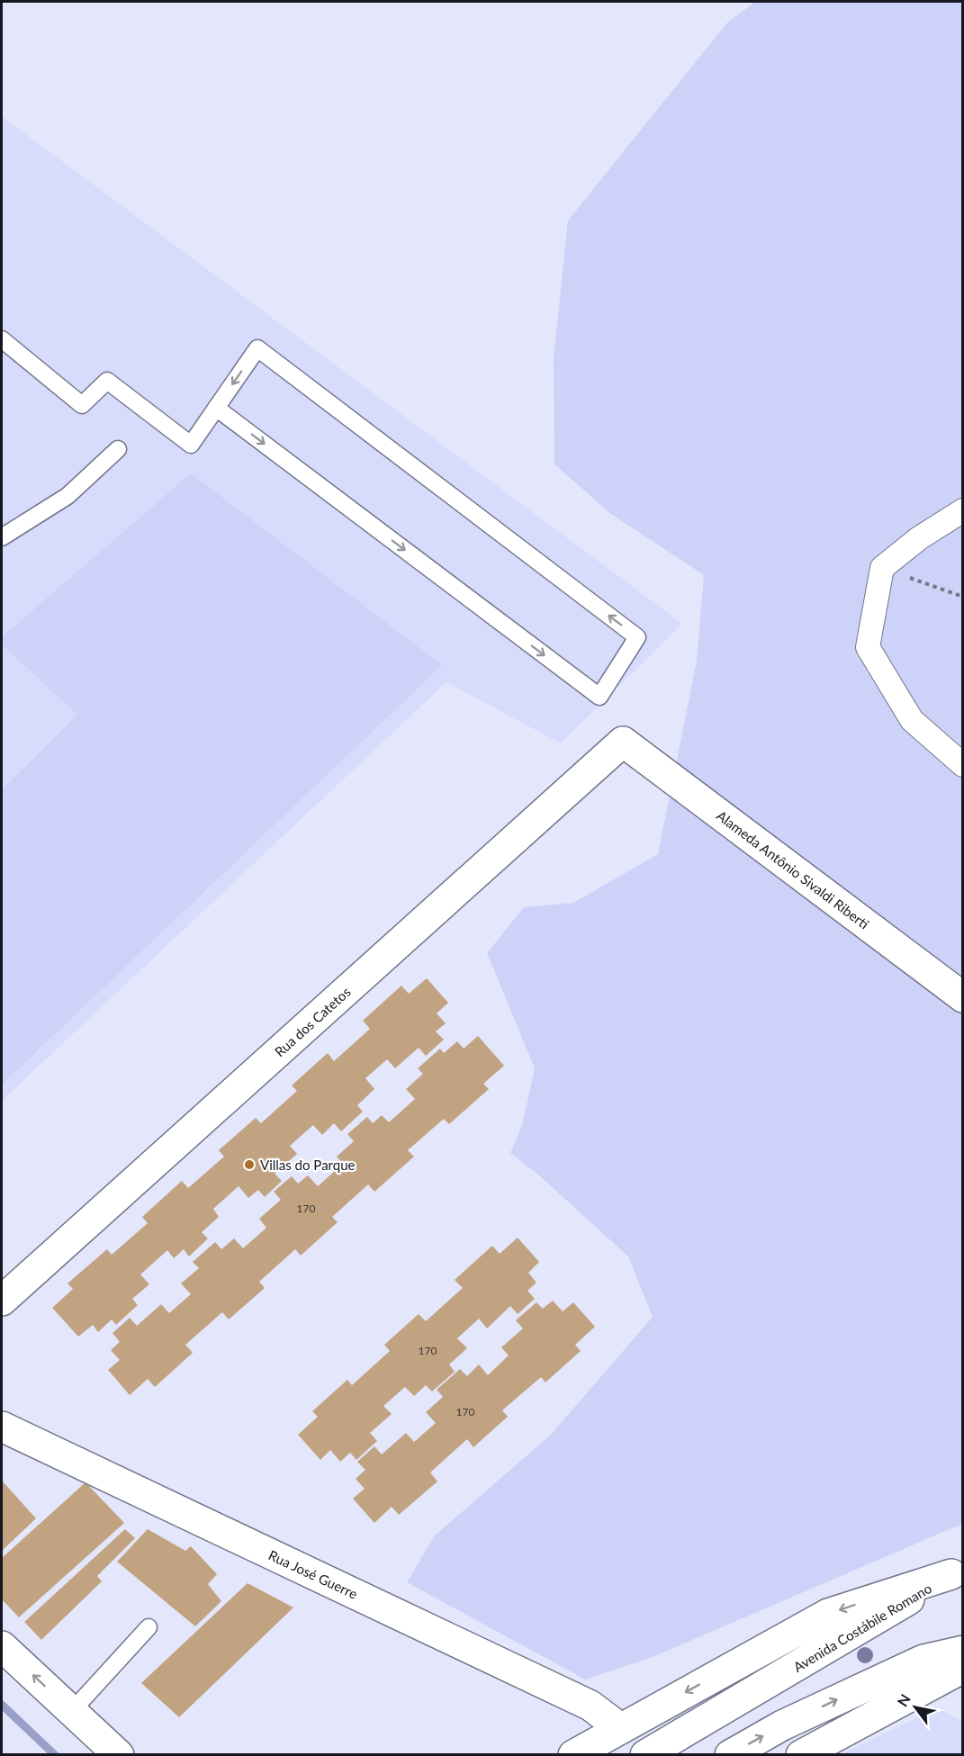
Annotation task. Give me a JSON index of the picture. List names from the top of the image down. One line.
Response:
{"streets":{"street":["Alameda Antônio Sivaldi Riberti","Rua dos Catetos","Rua José Guerre","Avenida Costábile Romano"]},"crossings":[["Alameda Antônio Sivaldi Riberti","Rua dos Catetos"]],"places":["Villas do Parque"],"house_numbers":["170","170","170"],"north":"top left"}
